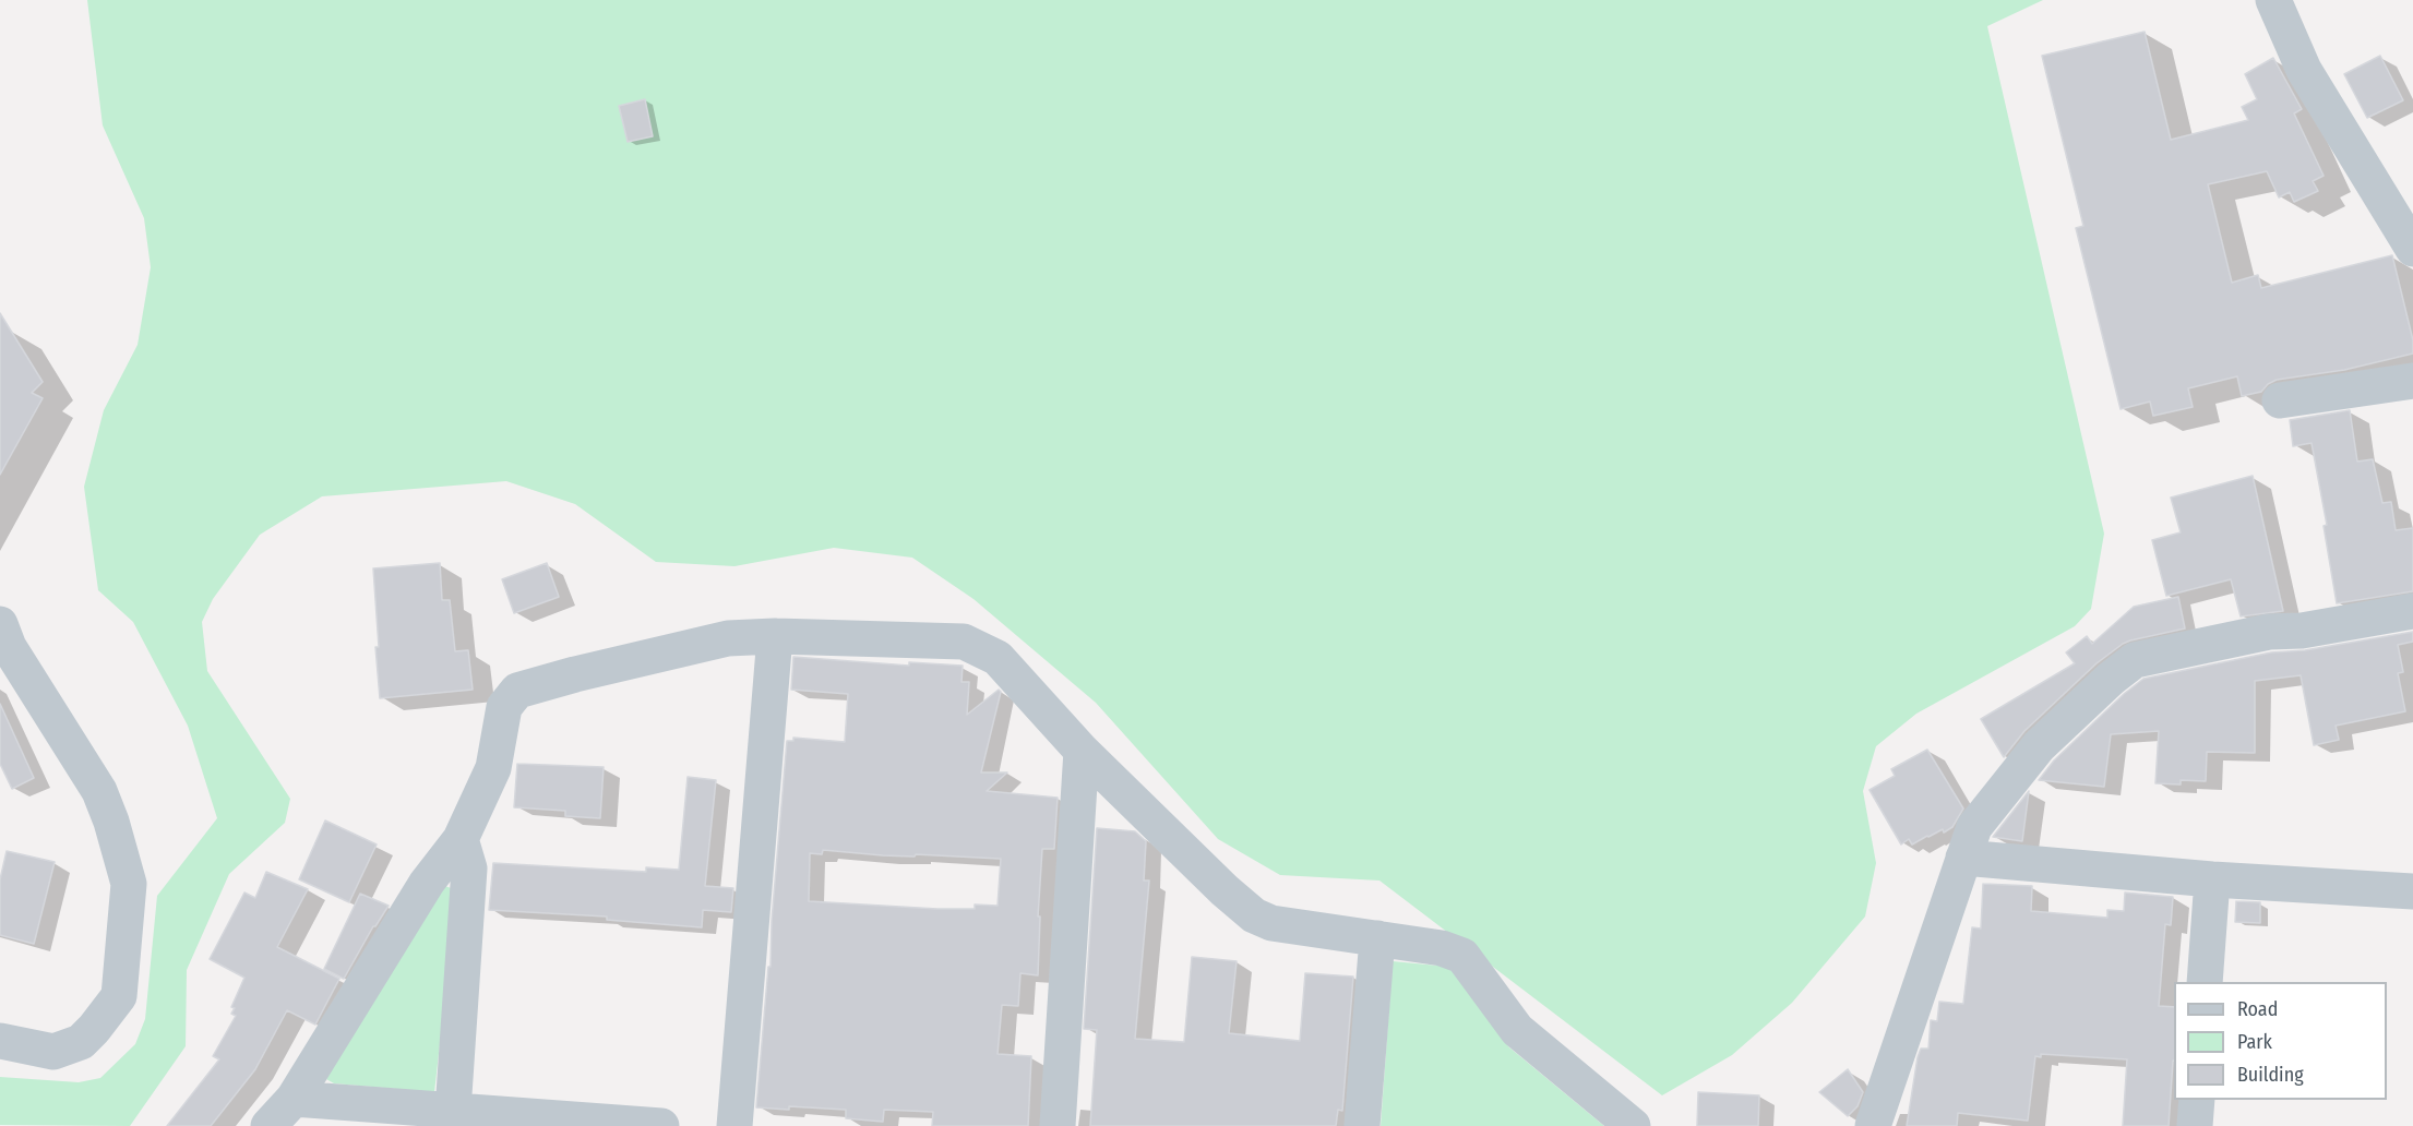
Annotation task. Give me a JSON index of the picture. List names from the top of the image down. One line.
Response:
{"legend":["Road","Park","Building"]}
